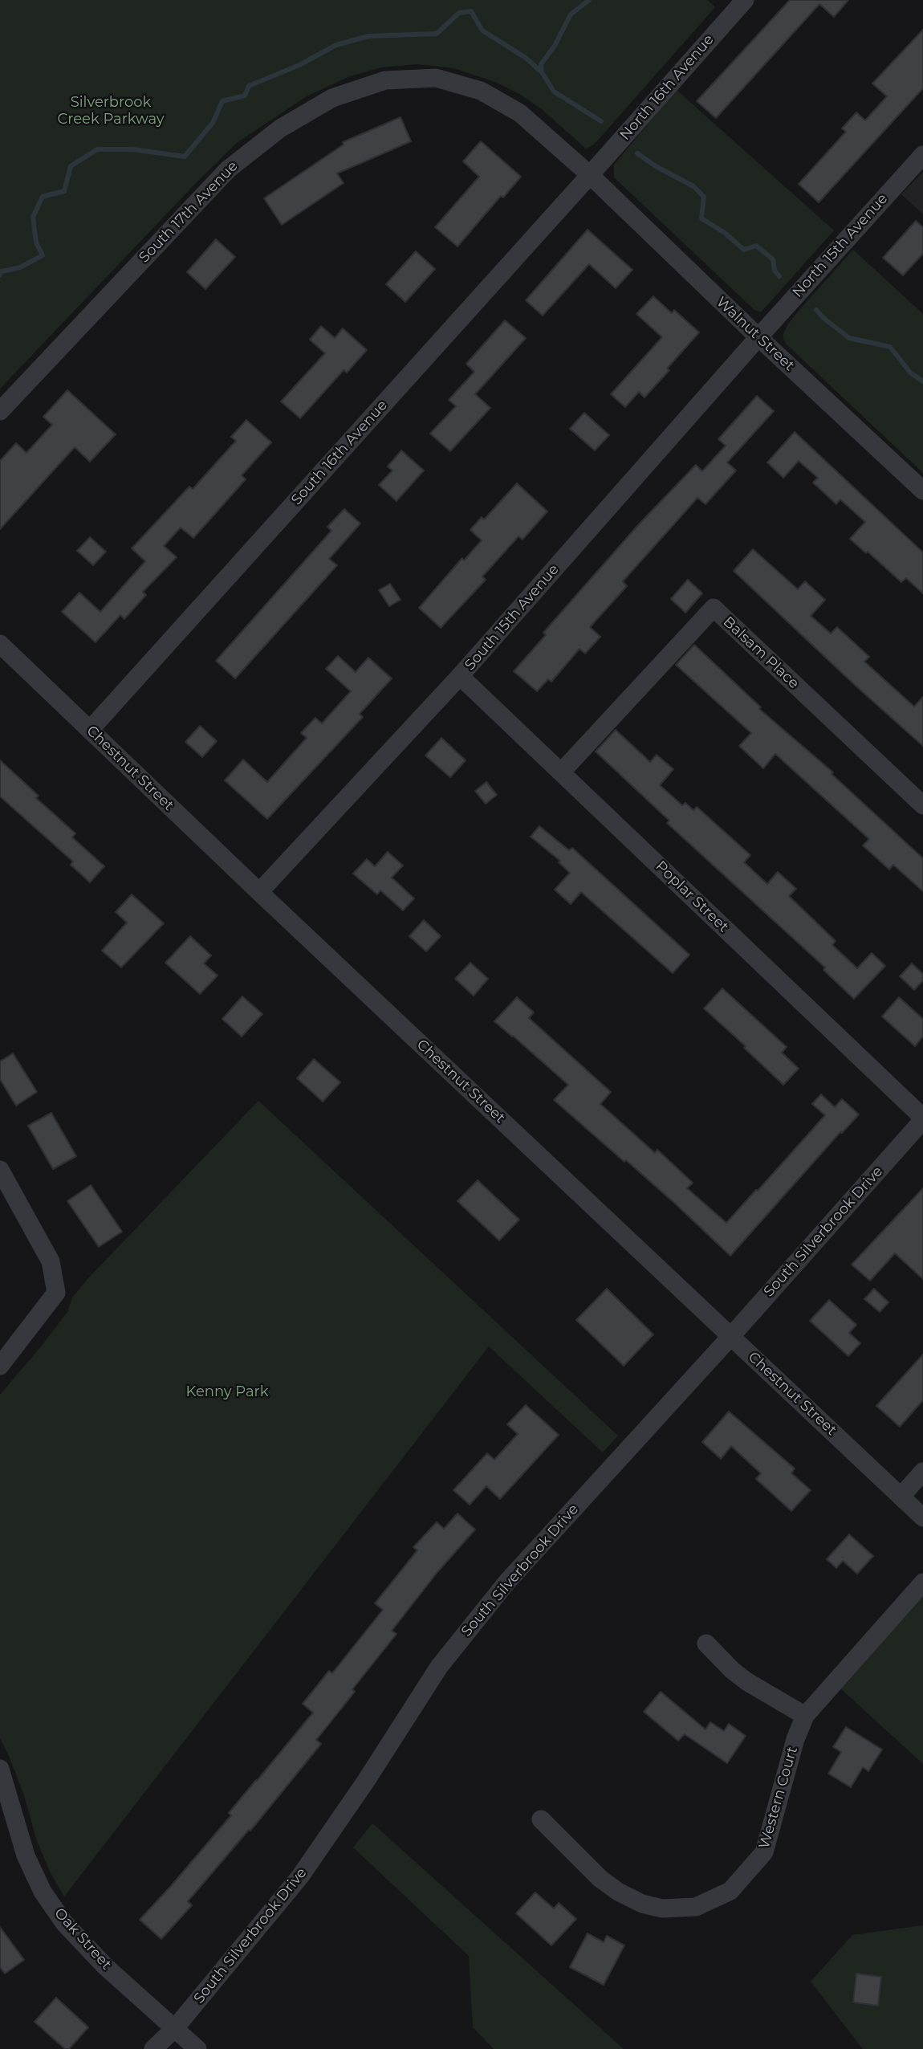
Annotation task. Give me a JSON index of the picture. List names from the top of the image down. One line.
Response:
{"streets":{"street":["North 16th Avenue","South 17th Avenue","North 15th Avenue","Walnut Street","South 16th Avenue","South 15th Avenue","Balsam Place","Chestnut Street","Poplar Street","South Silverbrook Drive","Western Court","Oak Street"]},"crossings":[["North 16th Avenue","South 17th Avenue"],["North 16th Avenue","Walnut Street"],["North 16th Avenue","South 16th Avenue"],["South 17th Avenue","Walnut Street"],["South 17th Avenue","South 16th Avenue"],["North 15th Avenue","Walnut Street"],["North 15th Avenue","South 15th Avenue"],["Walnut Street","South 16th Avenue"],["Walnut Street","South 15th Avenue"],["South 16th Avenue","Chestnut Street"],["South 15th Avenue","Chestnut Street"],["South 15th Avenue","Poplar Street"],["Balsam Place","Poplar Street"],["Chestnut Street","South Silverbrook Drive"],["Poplar Street","South Silverbrook Drive"],["South Silverbrook Drive","Oak Street"]],"parks":["Silverbrook Creek Parkway","Kenny Park"]}
